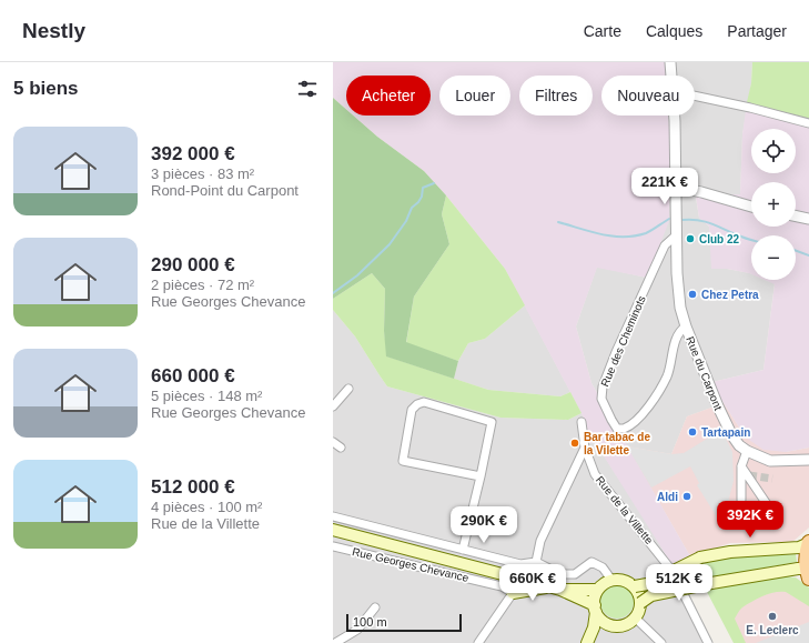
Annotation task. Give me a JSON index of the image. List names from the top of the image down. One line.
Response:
{"streets":{"street":["Rue des Cheminots","Rue du Carpont","Rue de la Villette","Rue Georges Chevance"]},"crossings":[["Rue des Cheminots","Rue du Carpont"]],"places":["Club 22","Chez Petra","Tartapain","Bar tabac de la Vilette","Aldi","E. Leclerc"],"scale_bar":"100 m","page":{"header":"Nestly","nav":["Carte","Calques","Partager"],"heading":"5 biens","chip":["Acheter","Louer","Filtres","Nouveau"],"list":[{"name":"392 000 €","note":"3 pièces · 83 m² · Rond-Point du Carpont"},{"name":"290 000 €","note":"2 pièces · 72 m² · Rue Georges Chevance"},{"name":"660 000 €","note":"5 pièces · 148 m² · Rue Georges Chevance"},{"name":"512 000 €","note":"4 pièces · 100 m² · Rue de la Villette"}],"map_buttons":["+","−"],"price":["221K €","392K €","290K €","660K €","512K €"],"scale":"100 m"}}
